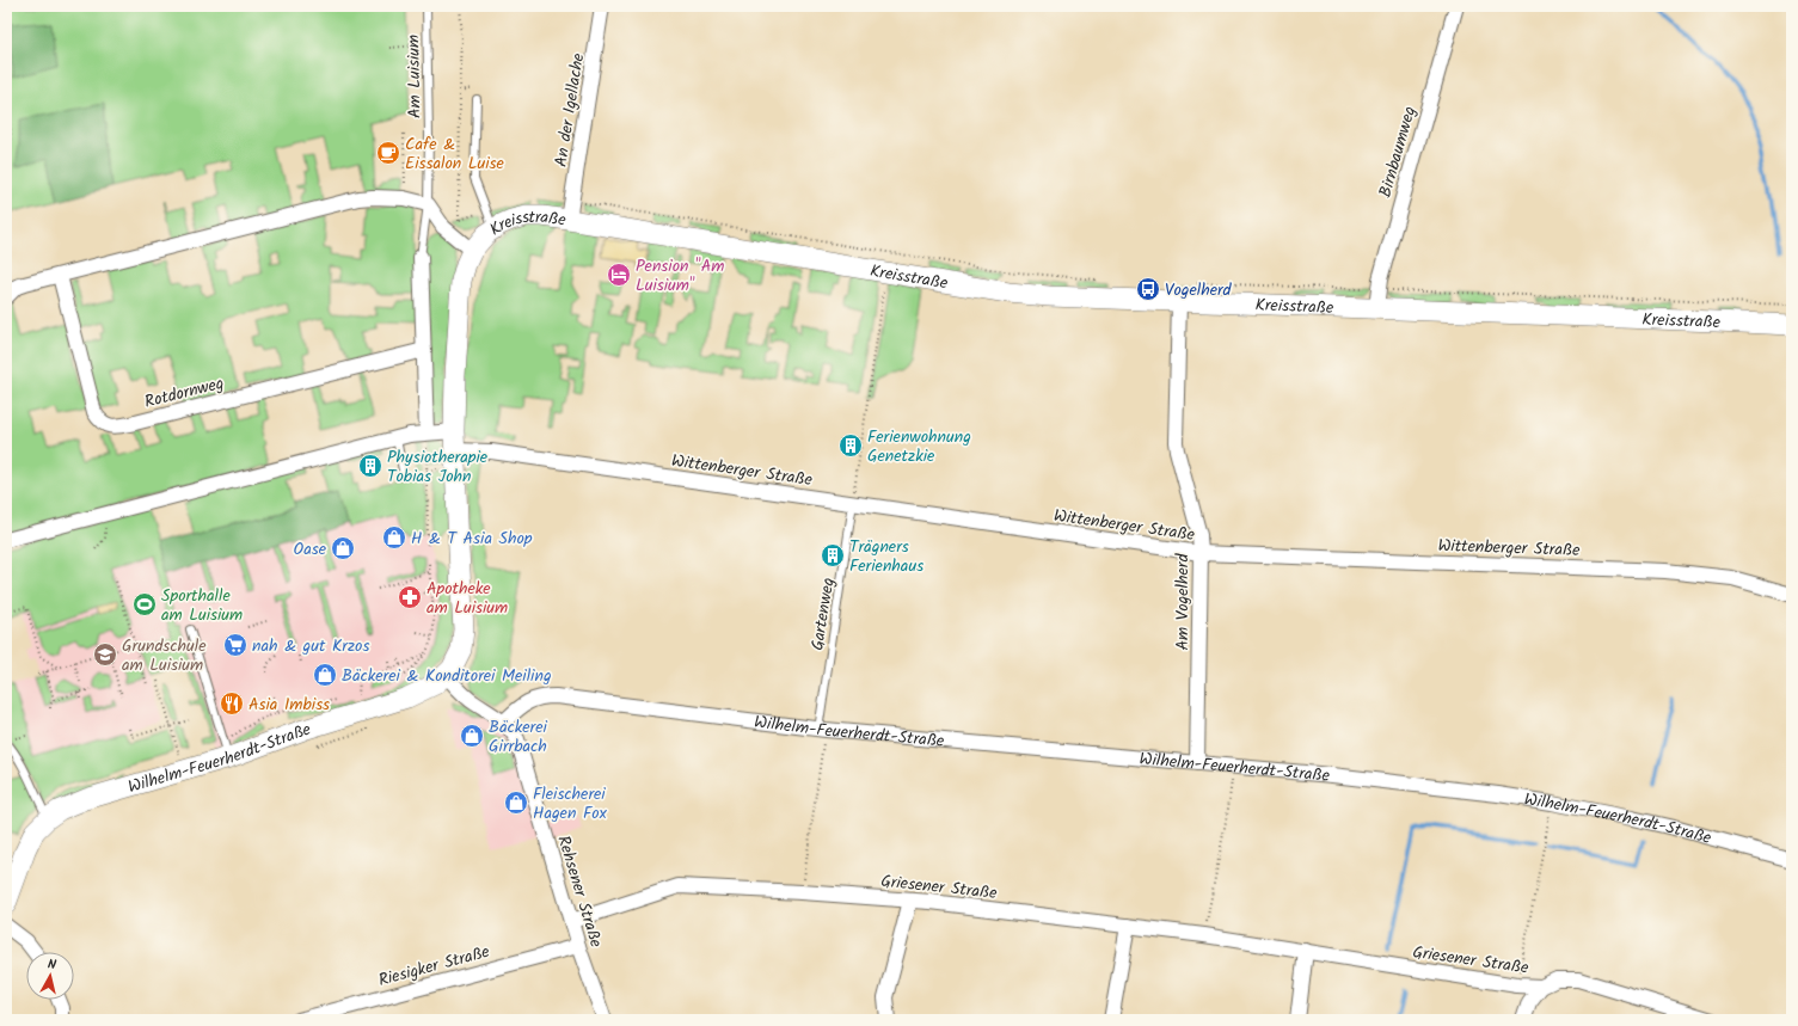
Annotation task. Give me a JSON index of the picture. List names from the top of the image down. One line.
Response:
{"streets":{"main road":["Kreisstraße","Wilhelm-Feuerherdt-Straße"],"street":["An der Igellache","Birnbaumweg","Rotdornweg","Wittenberger Straße","Am Vogelherd","Griesener Straße","Rehsener Straße","Riesigker Straße"],"lane":["Am Luisium","Gartenweg"]},"crossings":[["An der Igellache","Kreisstraße"],["Birnbaumweg","Kreisstraße"],["Kreisstraße","Wittenberger Straße"],["Kreisstraße","Am Vogelherd"],["Kreisstraße","Wilhelm-Feuerherdt-Straße"],["Wittenberger Straße","Am Vogelherd"],["Wittenberger Straße","Gartenweg"],["Am Vogelherd","Wilhelm-Feuerherdt-Straße"],["Gartenweg","Wilhelm-Feuerherdt-Straße"],["Wilhelm-Feuerherdt-Straße","Rehsener Straße"],["Griesener Straße","Rehsener Straße"],["Rehsener Straße","Riesigker Straße"]],"places":{"cafe":["Cafe & Eissalon Luise"],"hotel":["Pension \"Am Luisium\""],"bus stop":["Vogelherd"],"building":["Ferienwohnung Genetzkie","Physiotherapie Tobias John","Trägners Ferienhaus"],"shop":["H & T Asia Shop","Oase","Bäckerei & Konditorei Meiling","Bäckerei Girrbach","Fleischerei Hagen Fox"],"pharmacy":["Apotheke am Luisium"],"sports":["Sporthalle am Luisium"],"supermarket":["nah & gut Krzos"],"school or university":["Grundschule am Luisium"],"restaurant":["Asia Imbiss"]},"north":"top"}
